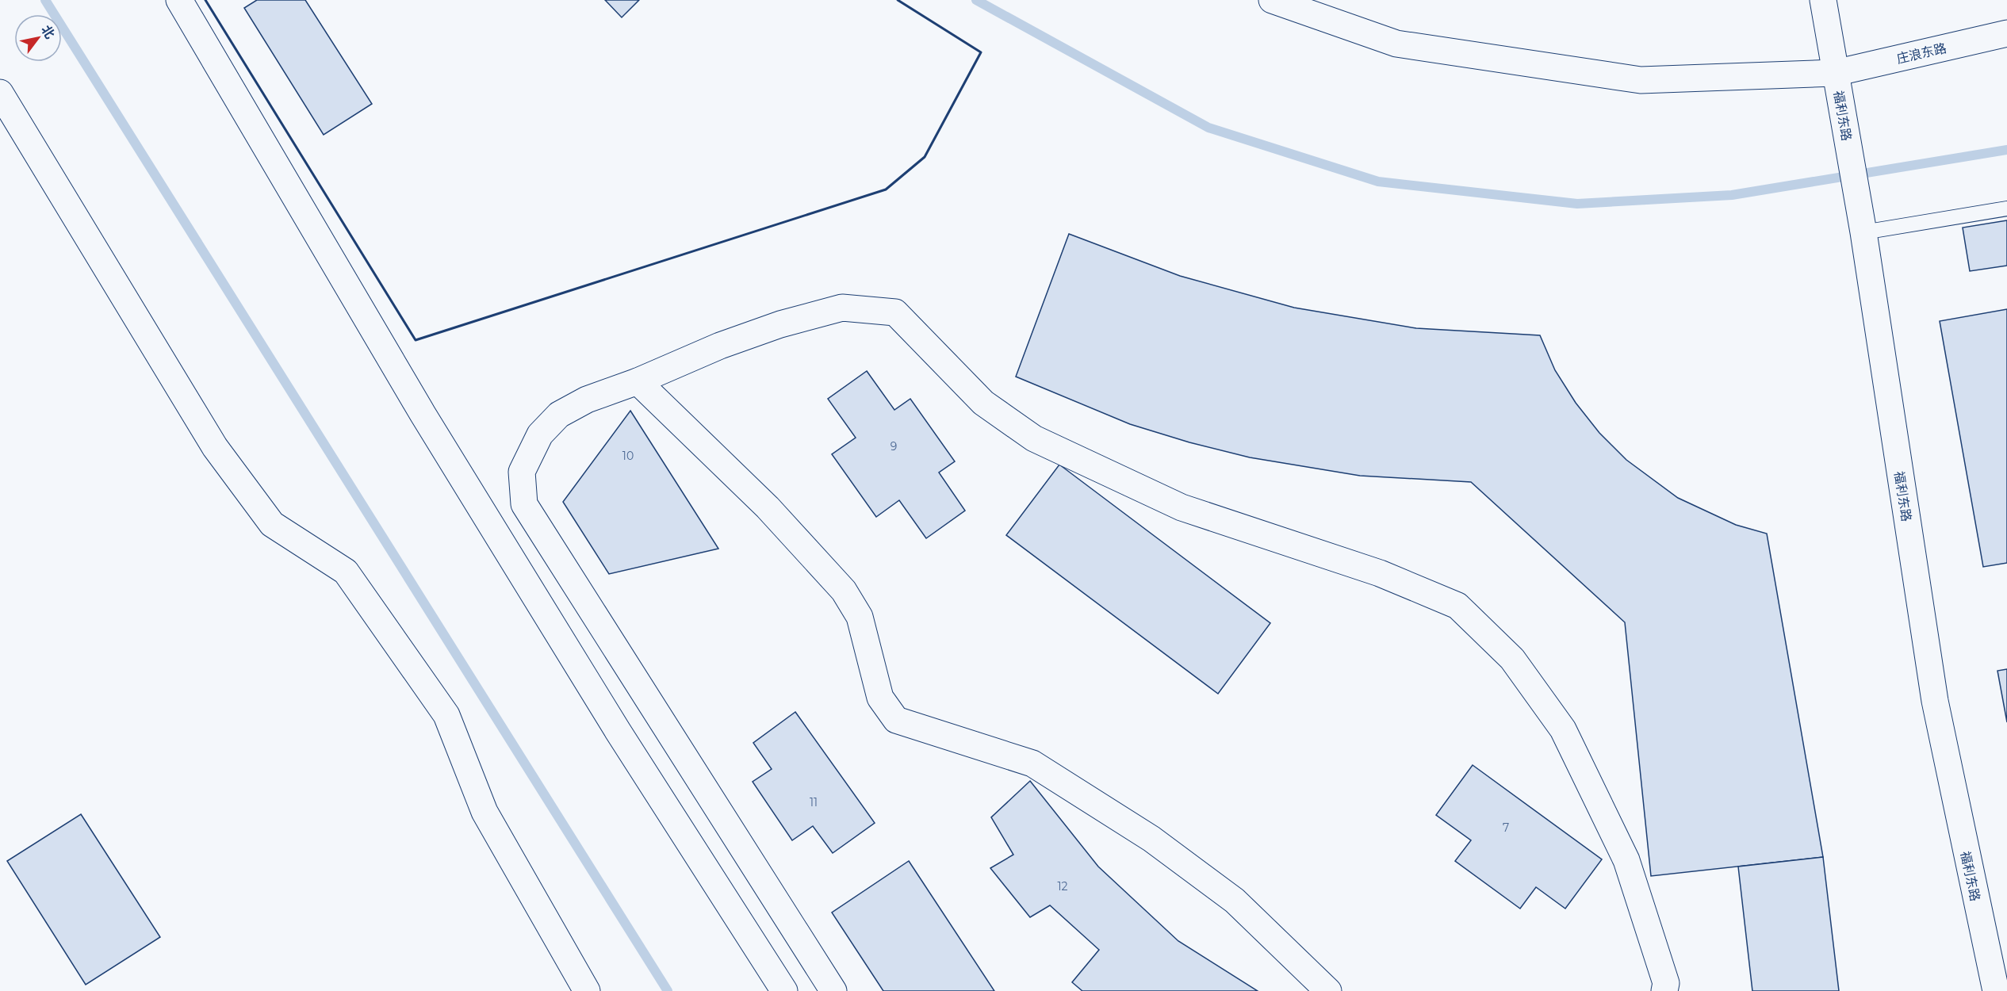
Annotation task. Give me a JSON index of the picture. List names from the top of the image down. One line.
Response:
{"streets":{"street":["庄浪东路","福利东路"]},"crossings":[["庄浪东路","福利东路"]],"house_numbers":["9","10","11","7","12"],"north":"top right"}
